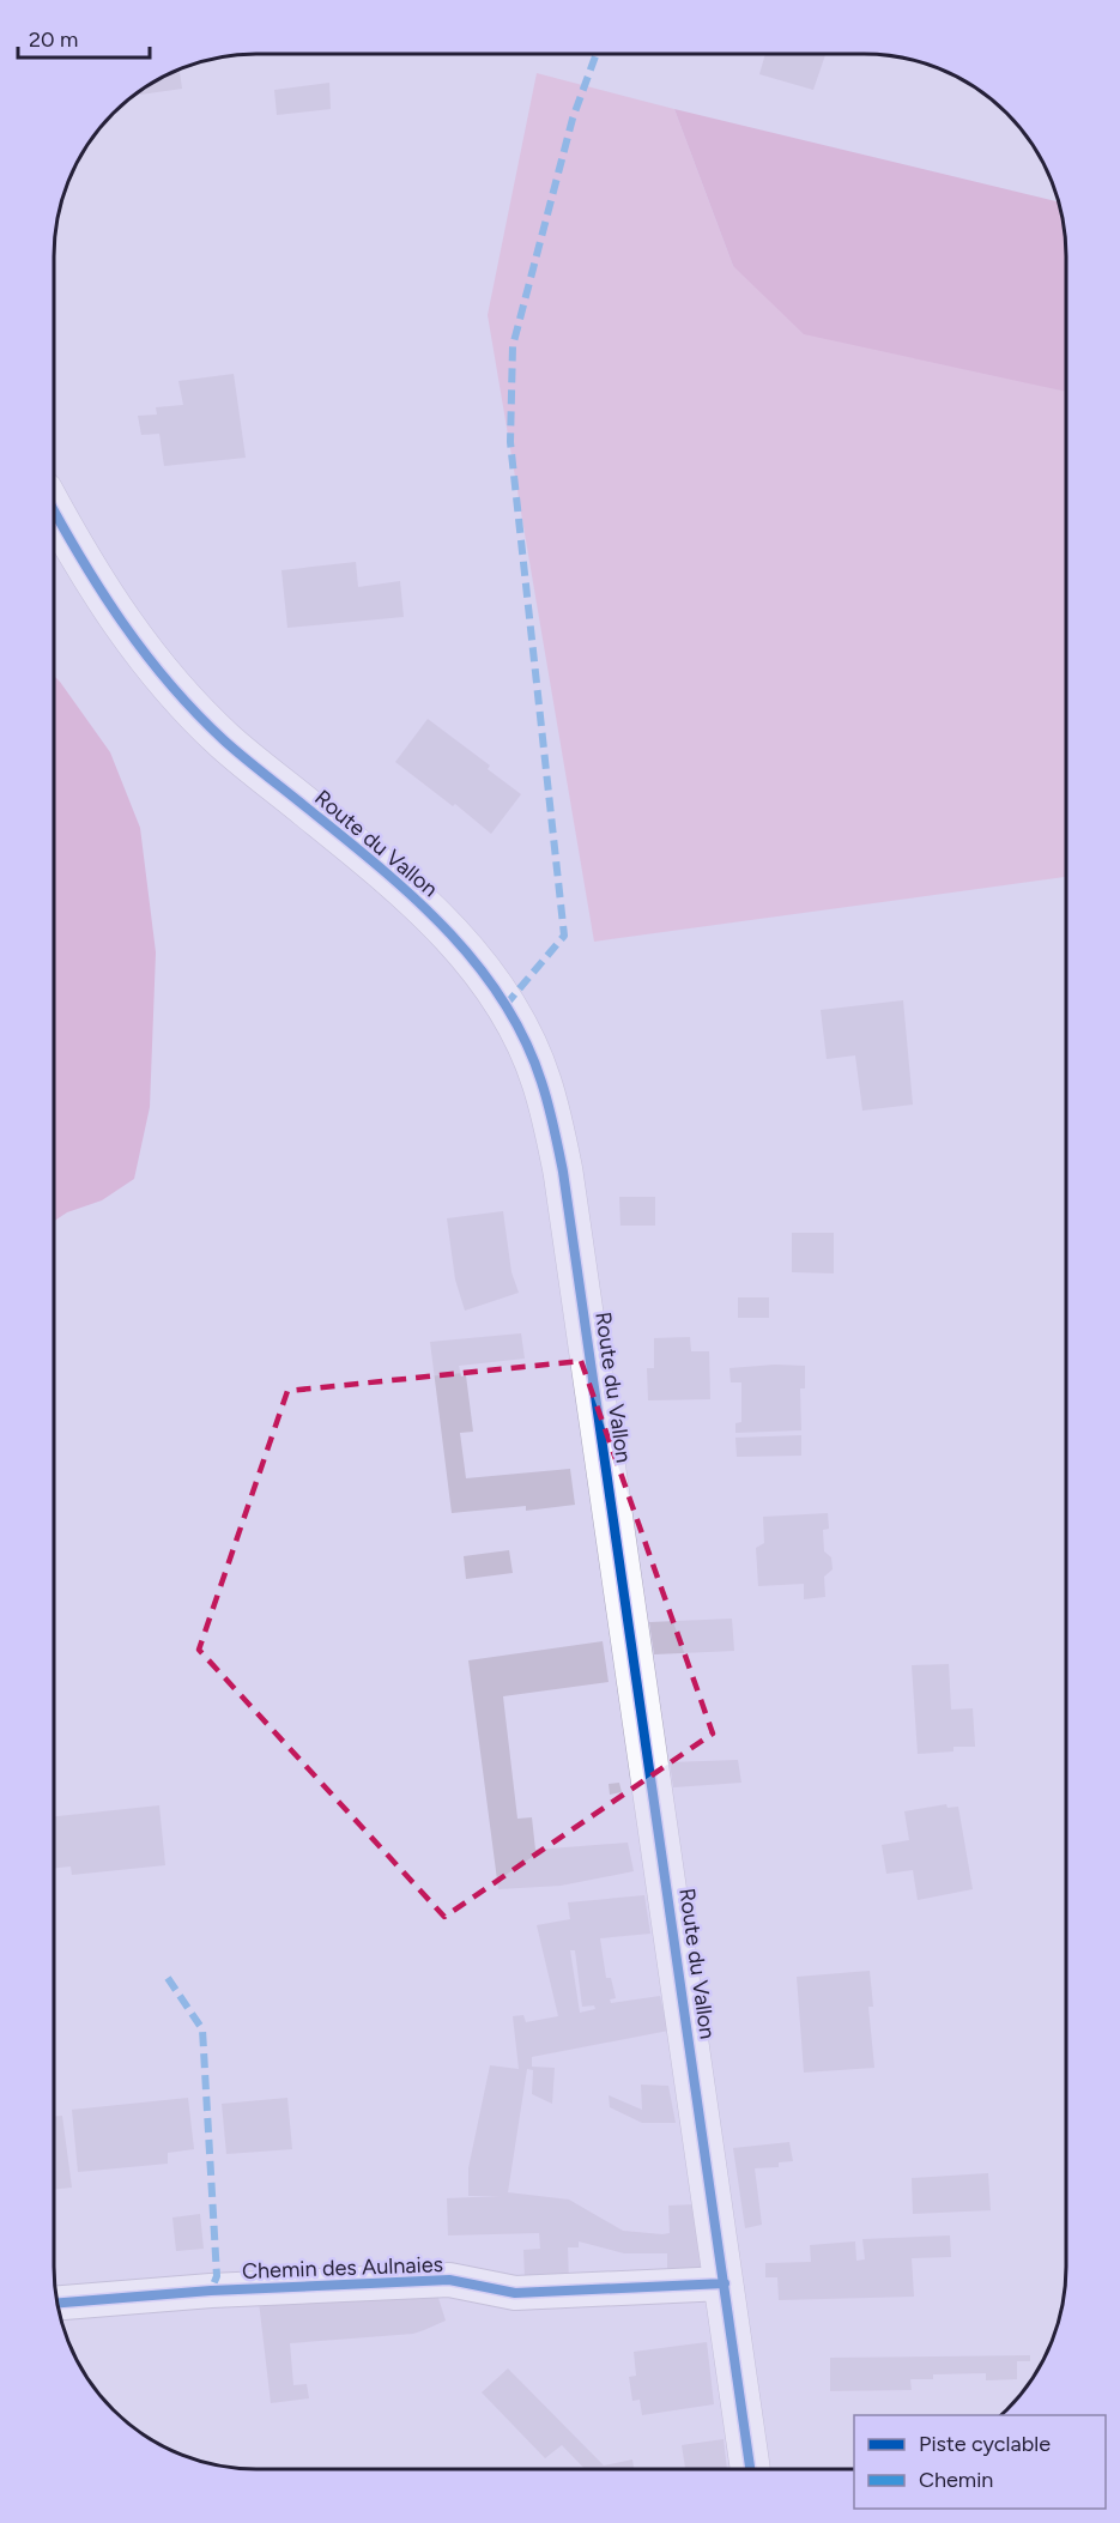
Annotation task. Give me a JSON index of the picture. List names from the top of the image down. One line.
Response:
{"streets":{"street":["Route du Vallon","Chemin des Aulnaies"]},"crossings":[["Route du Vallon","Chemin des Aulnaies"]],"legend":["Piste cyclable","Chemin"],"scale_bar":"20 m"}
